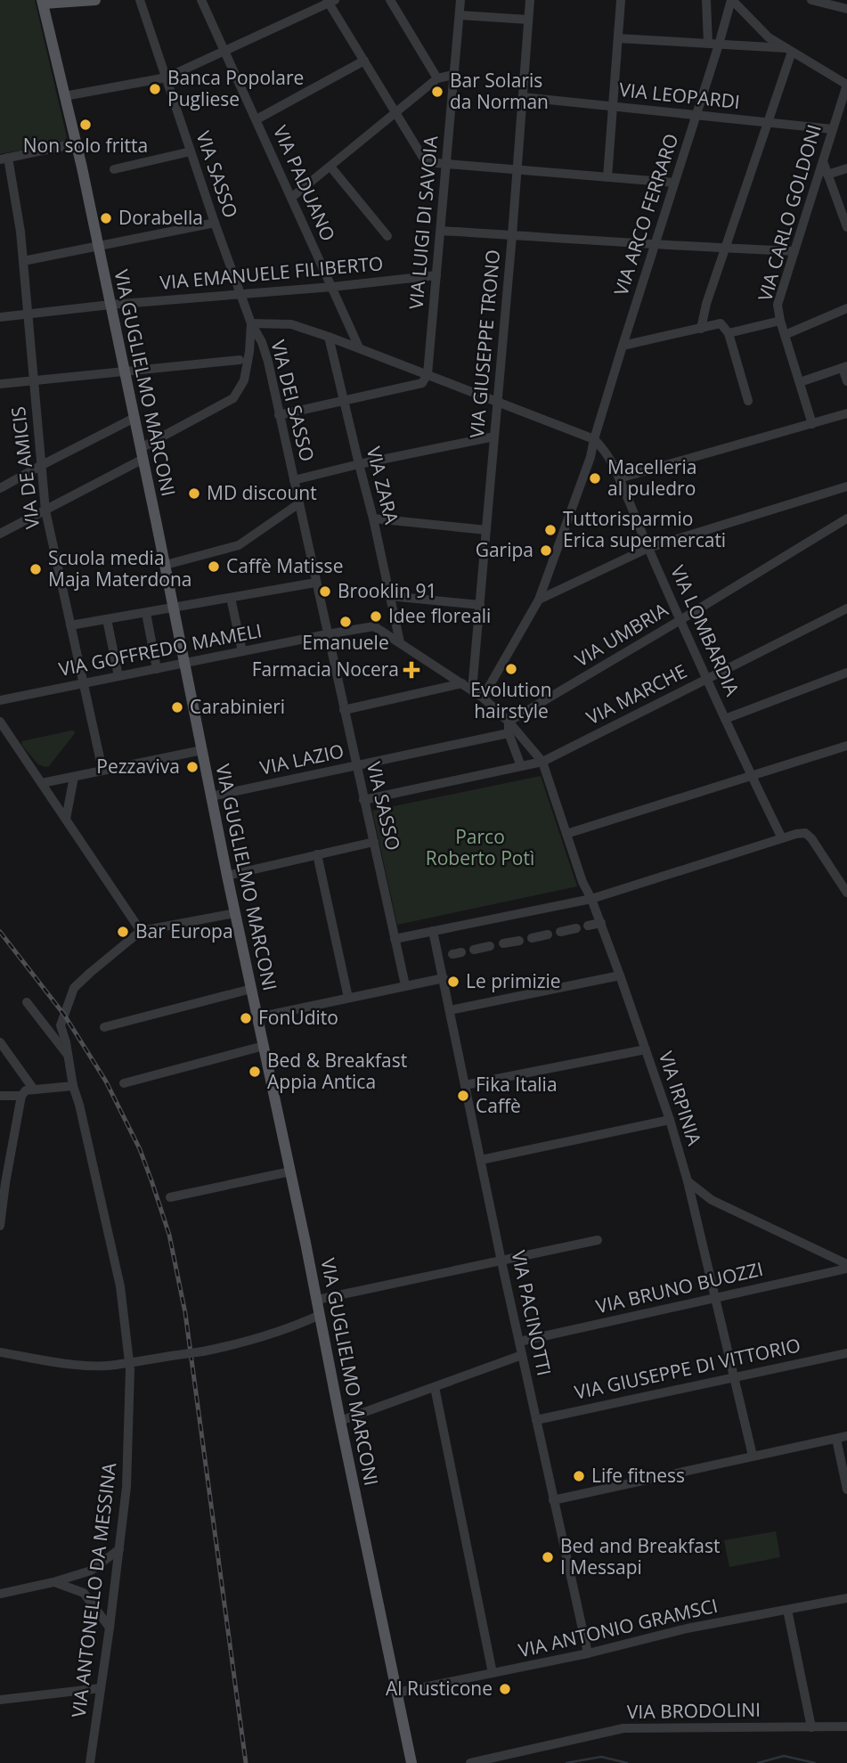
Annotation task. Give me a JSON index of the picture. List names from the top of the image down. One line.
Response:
{"streets":{"main road":["VIA GUGLIELMO MARCONI"],"street":["VIA LEOPARDI","VIA SASSO","VIA PADUANO","VIA CARLO GOLDONI","VIA ARCO FERRARO","VIA LUIGI DI SAVOIA","VIA EMANUELE FILIBERTO","VIA GIUSEPPE TRONO","VIA DEI SASSO","VIA DE AMICIS","VIA ZARA","VIA LOMBARDIA","VIA UMBRIA","VIA GOFFREDO MAMELI","VIA MARCHE","VIA LAZIO","VIA IRPINIA","VIA BRUNO BUOZZI","VIA PACINOTTI","VIA GIUSEPPE DI VITTORIO","VIA ANTONELLO DA MESSINA","VIA ANTONIO GRAMSCI","VIA BRODOLINI"]},"crossings":[["VIA LEOPARDI","VIA CARLO GOLDONI"],["VIA LEOPARDI","VIA ARCO FERRARO"],["VIA LEOPARDI","VIA GIUSEPPE TRONO"],["VIA SASSO","VIA EMANUELE FILIBERTO"],["VIA SASSO","VIA DEI SASSO"],["VIA SASSO","VIA GOFFREDO MAMELI"],["VIA SASSO","VIA MARCHE"],["VIA SASSO","VIA LAZIO"],["VIA PADUANO","VIA EMANUELE FILIBERTO"],["VIA ARCO FERRARO","VIA LOMBARDIA"],["VIA ARCO FERRARO","VIA GOFFREDO MAMELI"],["VIA LUIGI DI SAVOIA","VIA EMANUELE FILIBERTO"],["VIA EMANUELE FILIBERTO","VIA GUGLIELMO MARCONI"],["VIA EMANUELE FILIBERTO","VIA DE AMICIS"],["VIA GIUSEPPE TRONO","VIA GOFFREDO MAMELI"],["VIA GUGLIELMO MARCONI","VIA GOFFREDO MAMELI"],["VIA GUGLIELMO MARCONI","VIA LAZIO"],["VIA GUGLIELMO MARCONI","VIA ANTONIO GRAMSCI"],["VIA DEI SASSO","VIA GOFFREDO MAMELI"],["VIA DE AMICIS","VIA GOFFREDO MAMELI"],["VIA ZARA","VIA GOFFREDO MAMELI"],["VIA LOMBARDIA","VIA UMBRIA"],["VIA LOMBARDIA","VIA MARCHE"],["VIA UMBRIA","VIA GOFFREDO MAMELI"],["VIA GOFFREDO MAMELI","VIA MARCHE"],["VIA GOFFREDO MAMELI","VIA IRPINIA"],["VIA MARCHE","VIA IRPINIA"],["VIA IRPINIA","VIA BRUNO BUOZZI"],["VIA IRPINIA","VIA GIUSEPPE DI VITTORIO"],["VIA BRUNO BUOZZI","VIA PACINOTTI"],["VIA PACINOTTI","VIA GIUSEPPE DI VITTORIO"],["VIA PACINOTTI","VIA ANTONIO GRAMSCI"]],"parks":["Parco Roberto Potì"],"places":{"other":["Banca Popolare Pugliese","Bar Solaris da Norman","Non solo fritta","Dorabella","Macelleria al puledro","MD discount","Tuttorisparmio Erica supermercati","Garipa","Caffè Matisse","Scuola media Maja Materdona","Brooklin 91","Idee floreali","Emanuele","Evolution hairstyle","Carabinieri","Pezzaviva","Bar Europa","Le primizie","FonUdito","Bed & Breakfast Appia Antica","Fika Italia Caffè","Life fitness","Bed and Breakfast I Messapi","Al Rusticone"],"health":["Farmacia Nocera"]}}
